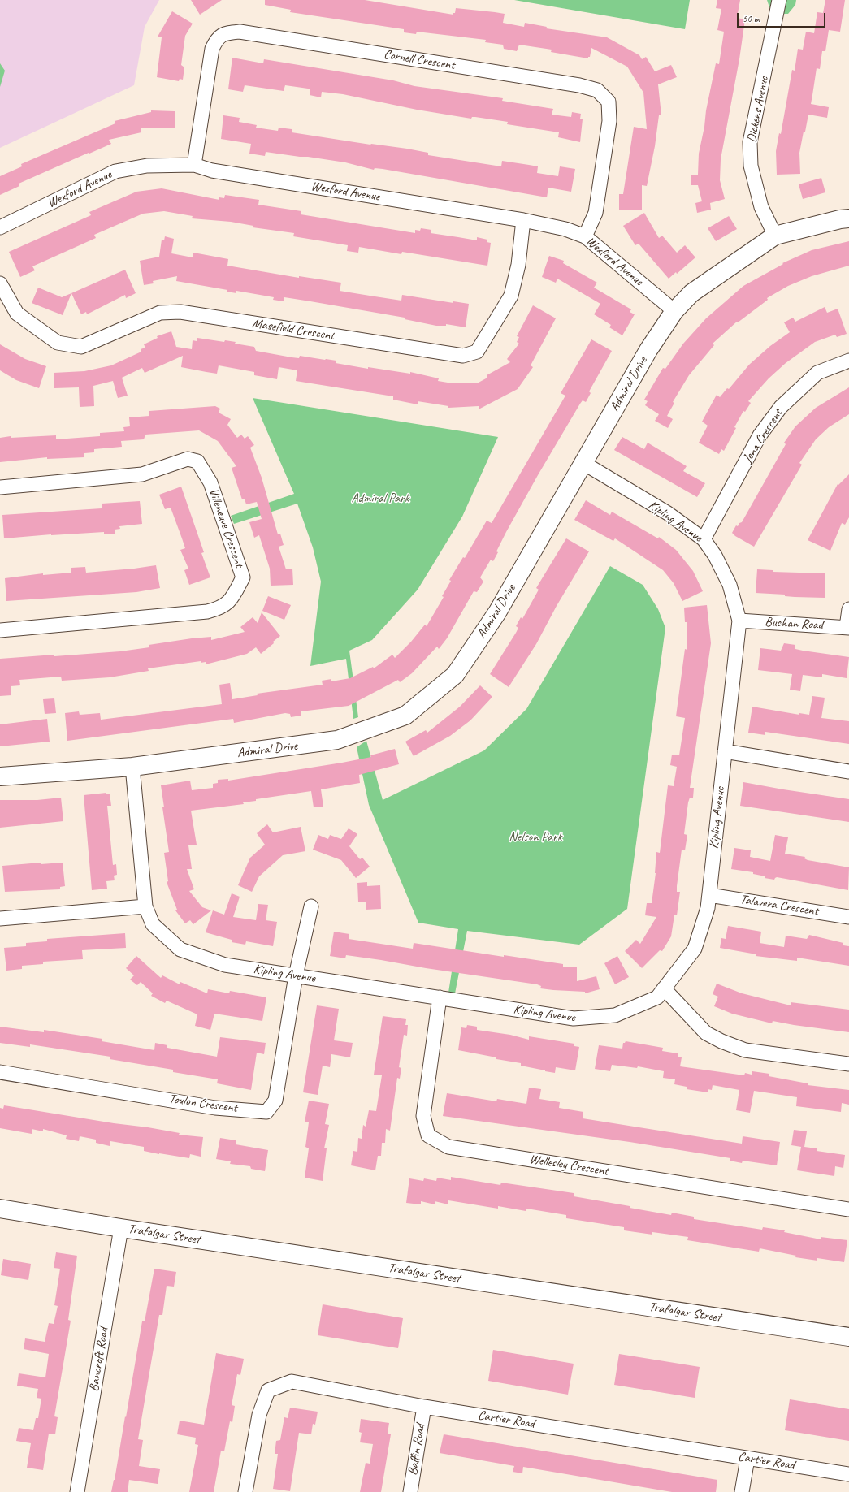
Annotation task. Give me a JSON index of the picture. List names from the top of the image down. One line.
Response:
{"streets":{"street":["Cornell Crescent","Dickens Avenue","Wexford Avenue","Masefield Crescent","Admiral Drive","Jena Crescent","Kipling Avenue","Villeneuve Crescent","Buchan Road","Talavera Crescent","Toulon Crescent","Wellesley Crescent","Trafalgar Street","Bancroft Road","Cartier Road","Baffin Road"]},"crossings":[["Cornell Crescent","Wexford Avenue"],["Dickens Avenue","Admiral Drive"],["Wexford Avenue","Masefield Crescent"],["Wexford Avenue","Admiral Drive"],["Admiral Drive","Kipling Avenue"],["Jena Crescent","Kipling Avenue"],["Kipling Avenue","Buchan Road"],["Kipling Avenue","Talavera Crescent"],["Kipling Avenue","Toulon Crescent"],["Kipling Avenue","Wellesley Crescent"],["Trafalgar Street","Bancroft Road"],["Cartier Road","Baffin Road"]],"parks":["Admiral Park","Nelson Park"],"scale_bar":"50 m"}
